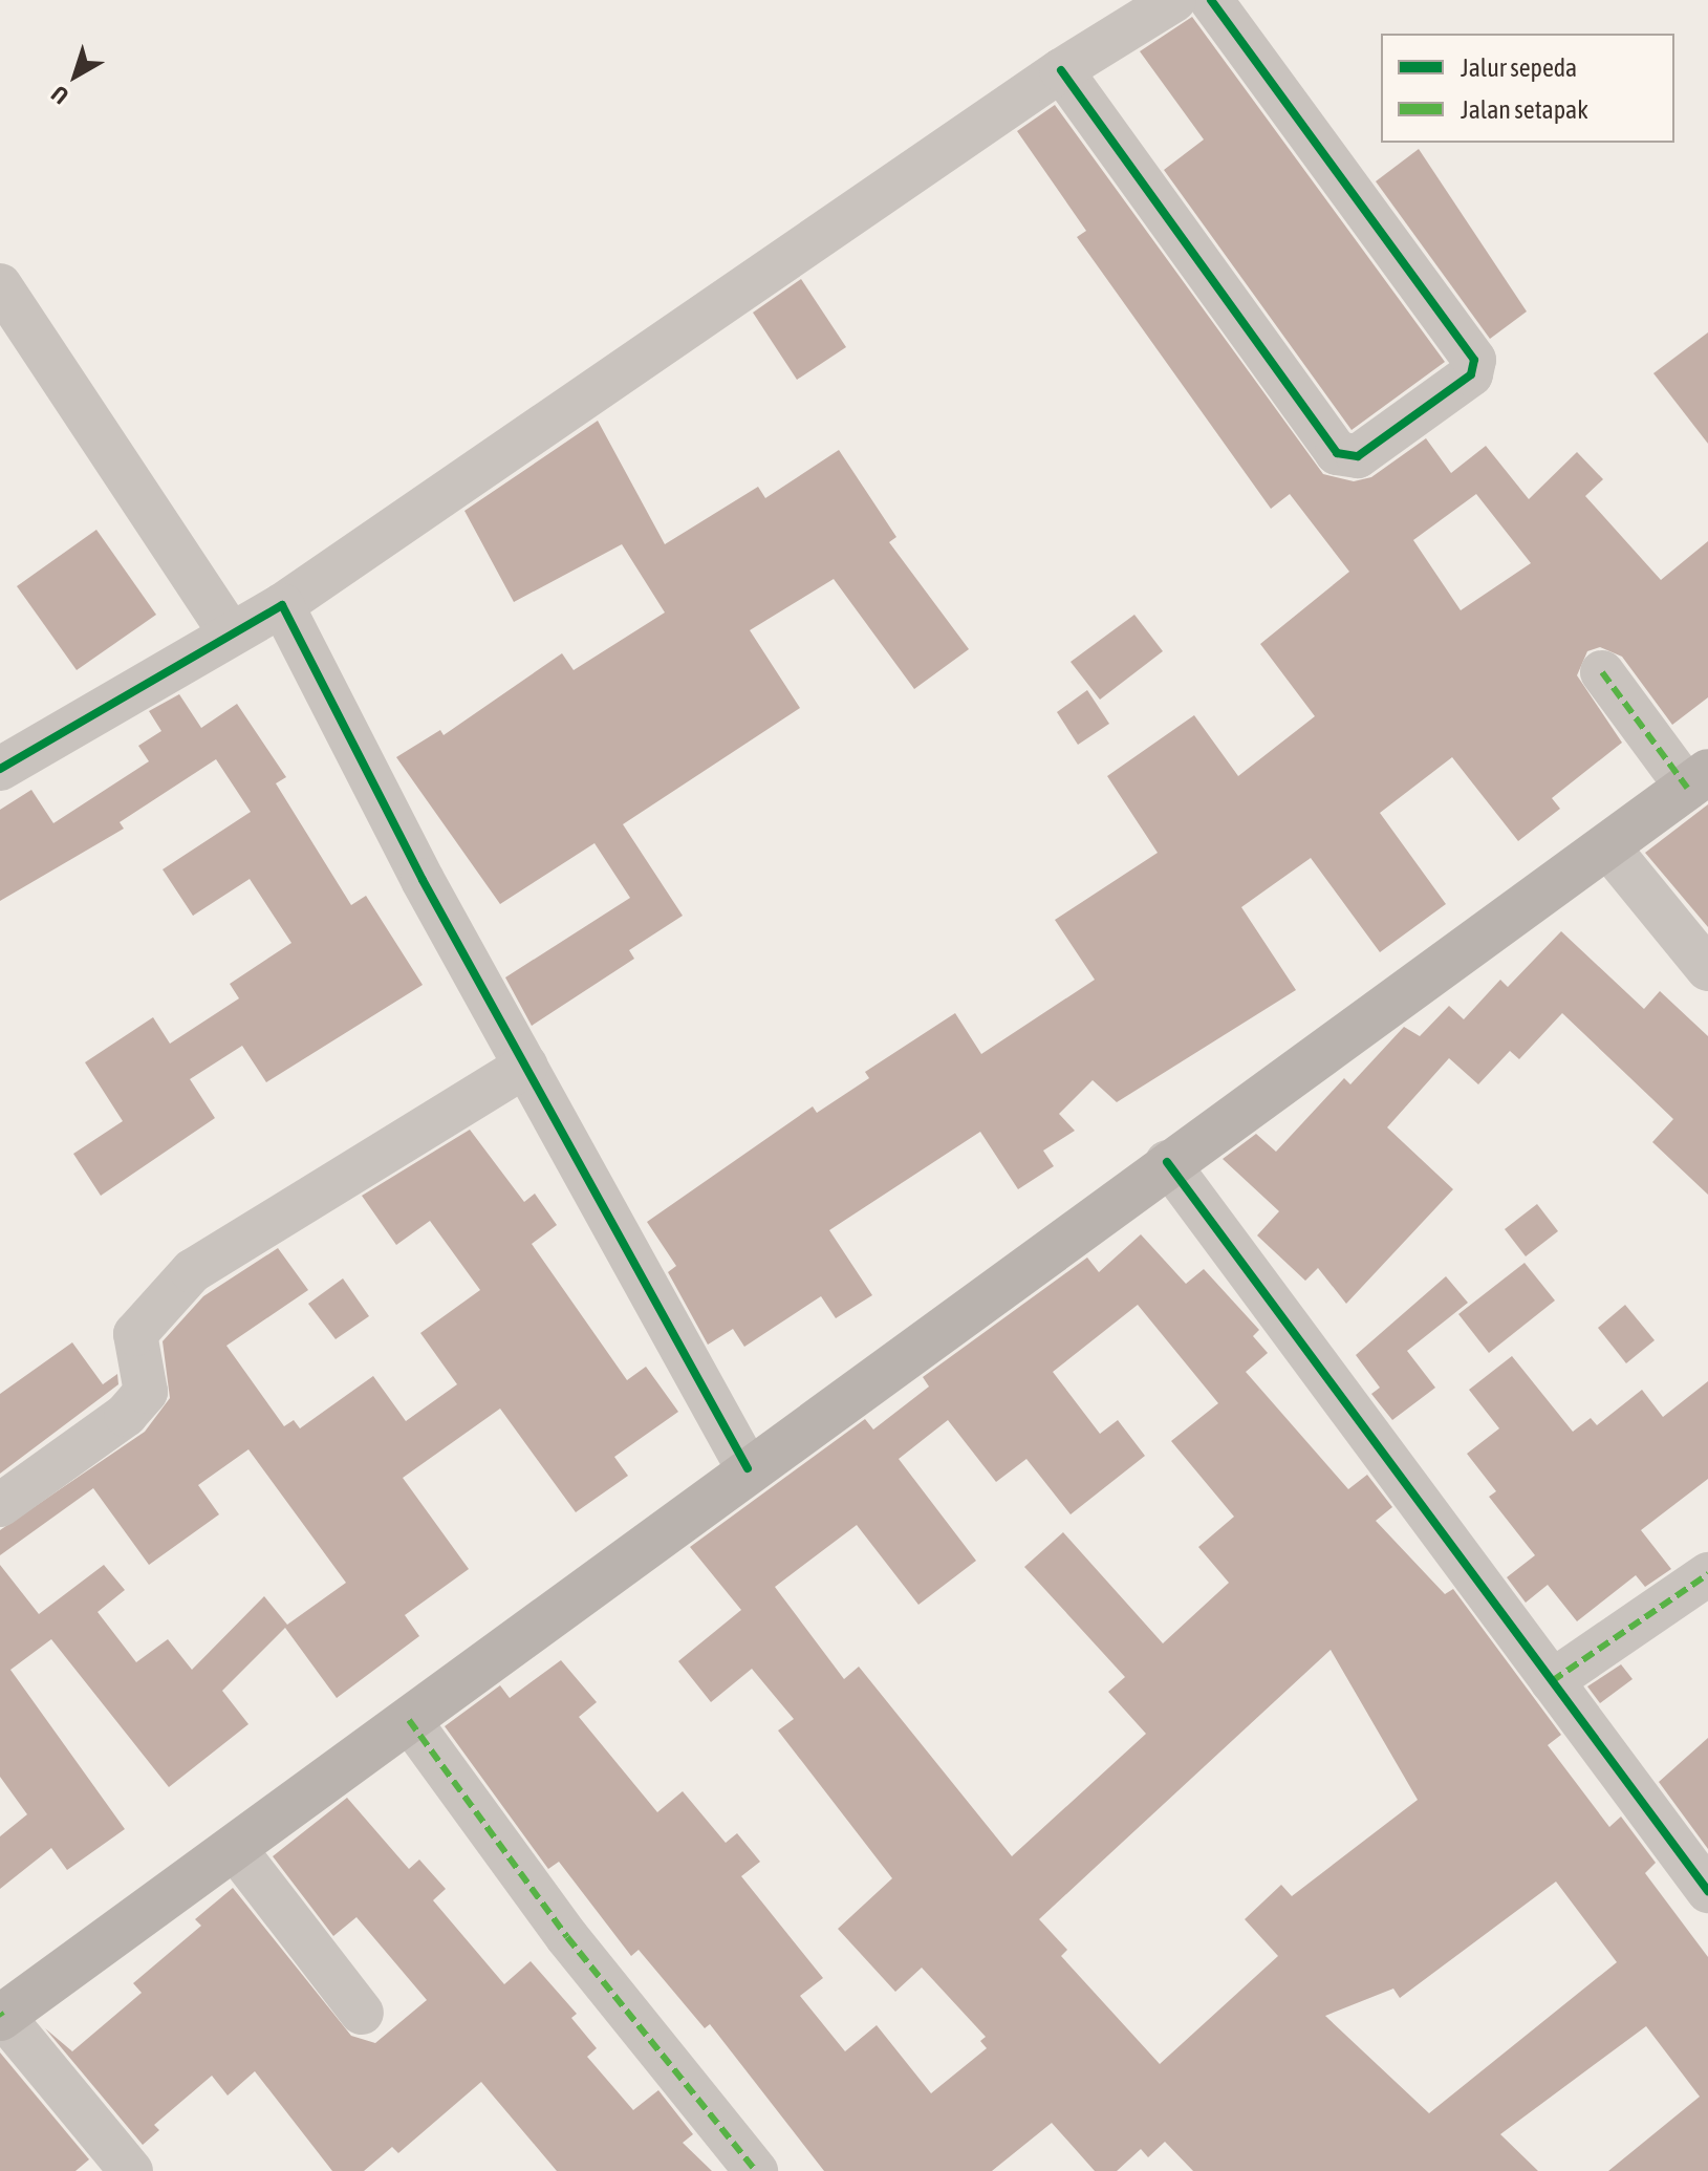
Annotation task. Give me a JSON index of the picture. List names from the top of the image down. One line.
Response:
{"legend":["Jalur sepeda","Jalan setapak"],"north":"bottom left"}
